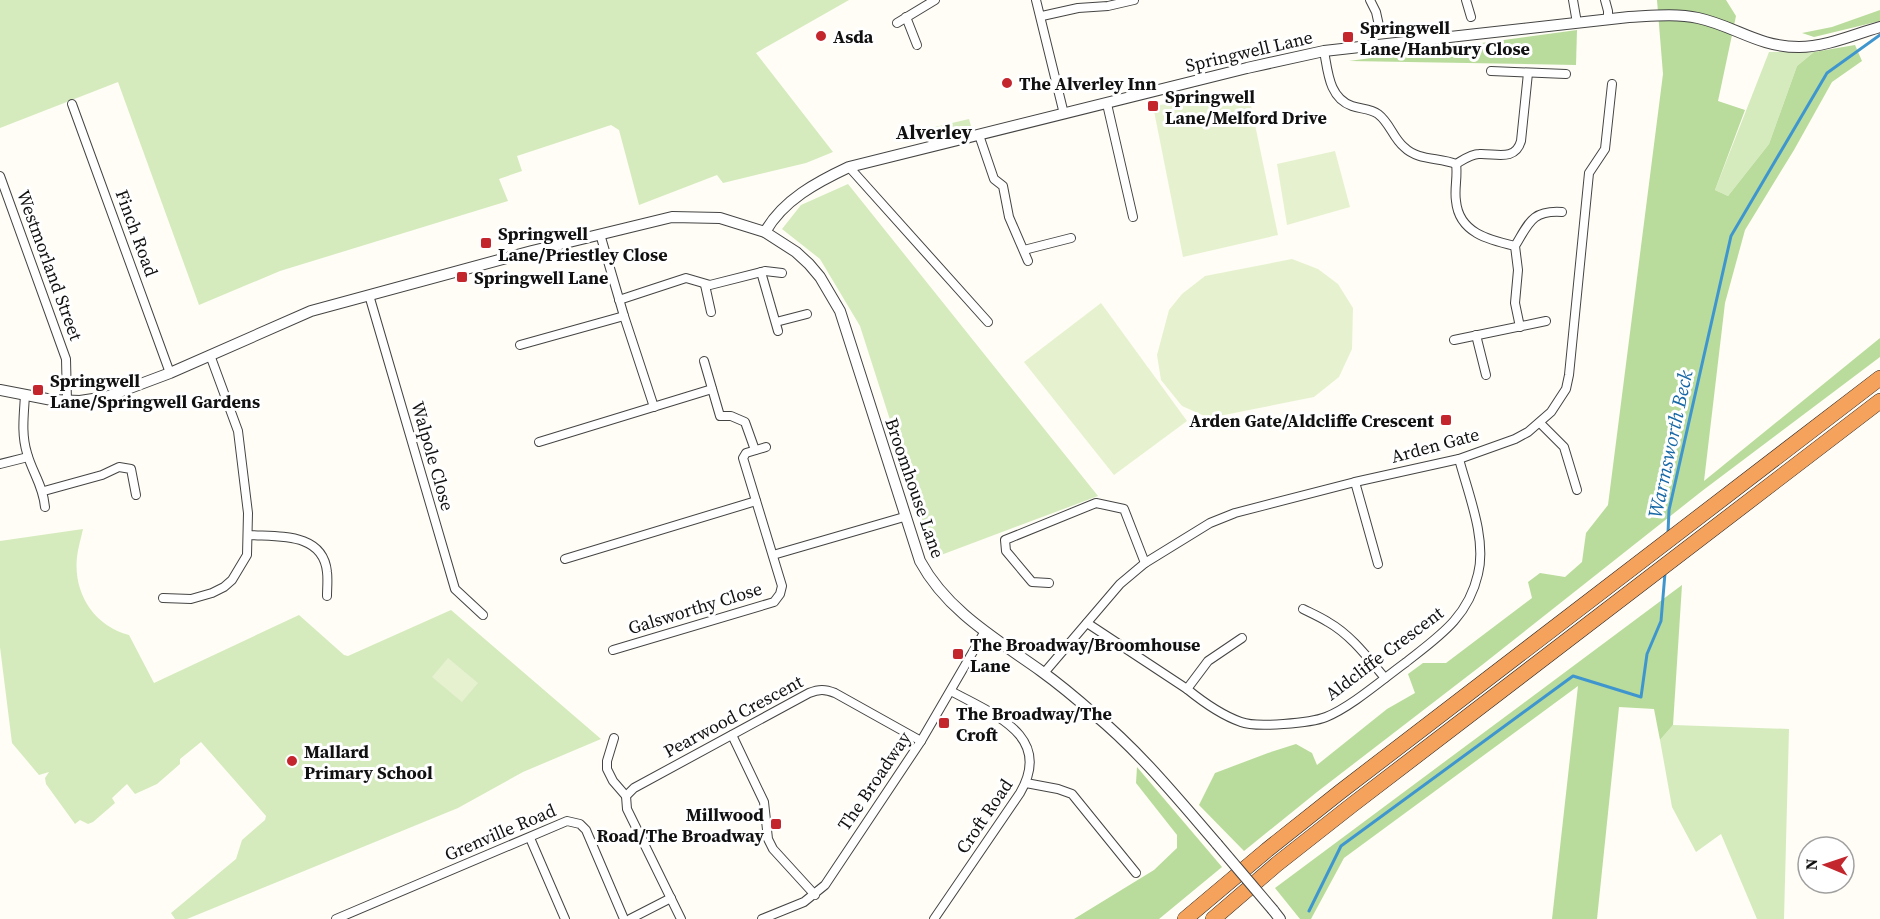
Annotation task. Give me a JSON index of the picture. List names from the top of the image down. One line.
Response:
{"streets":{"street":["Springwell Lane","Finch Road","Westmorland Street","Arden Gate","Walpole Close","Broomhouse Lane","Galsworthy Close","Aldcliffe Crescent","Pearwood Crescent","The Broadway","Croft Road","Grenville Road"]},"crossings":[["Springwell Lane","Broomhouse Lane"],["Arden Gate","Broomhouse Lane"],["Arden Gate","Aldcliffe Crescent"],["Broomhouse Lane","Galsworthy Close"],["Broomhouse Lane","The Broadway"],["Pearwood Crescent","The Broadway"],["The Broadway","Croft Road"]],"districts":["Alverley"],"water":["Warmsworth Beck"],"places":{"other":["Asda","The Alverley Inn","Mallard Primary School"],"transit":["Springwell Lane/Hanbury Close","Springwell Lane/Melford Drive","Springwell Lane/Priestley Close","Springwell Lane","Springwell Lane/Springwell Gardens","Arden Gate/Aldcliffe Crescent","The Broadway/Broomhouse Lane","The Broadway/The Croft","Millwood Road/The Broadway"]},"north":"left"}
